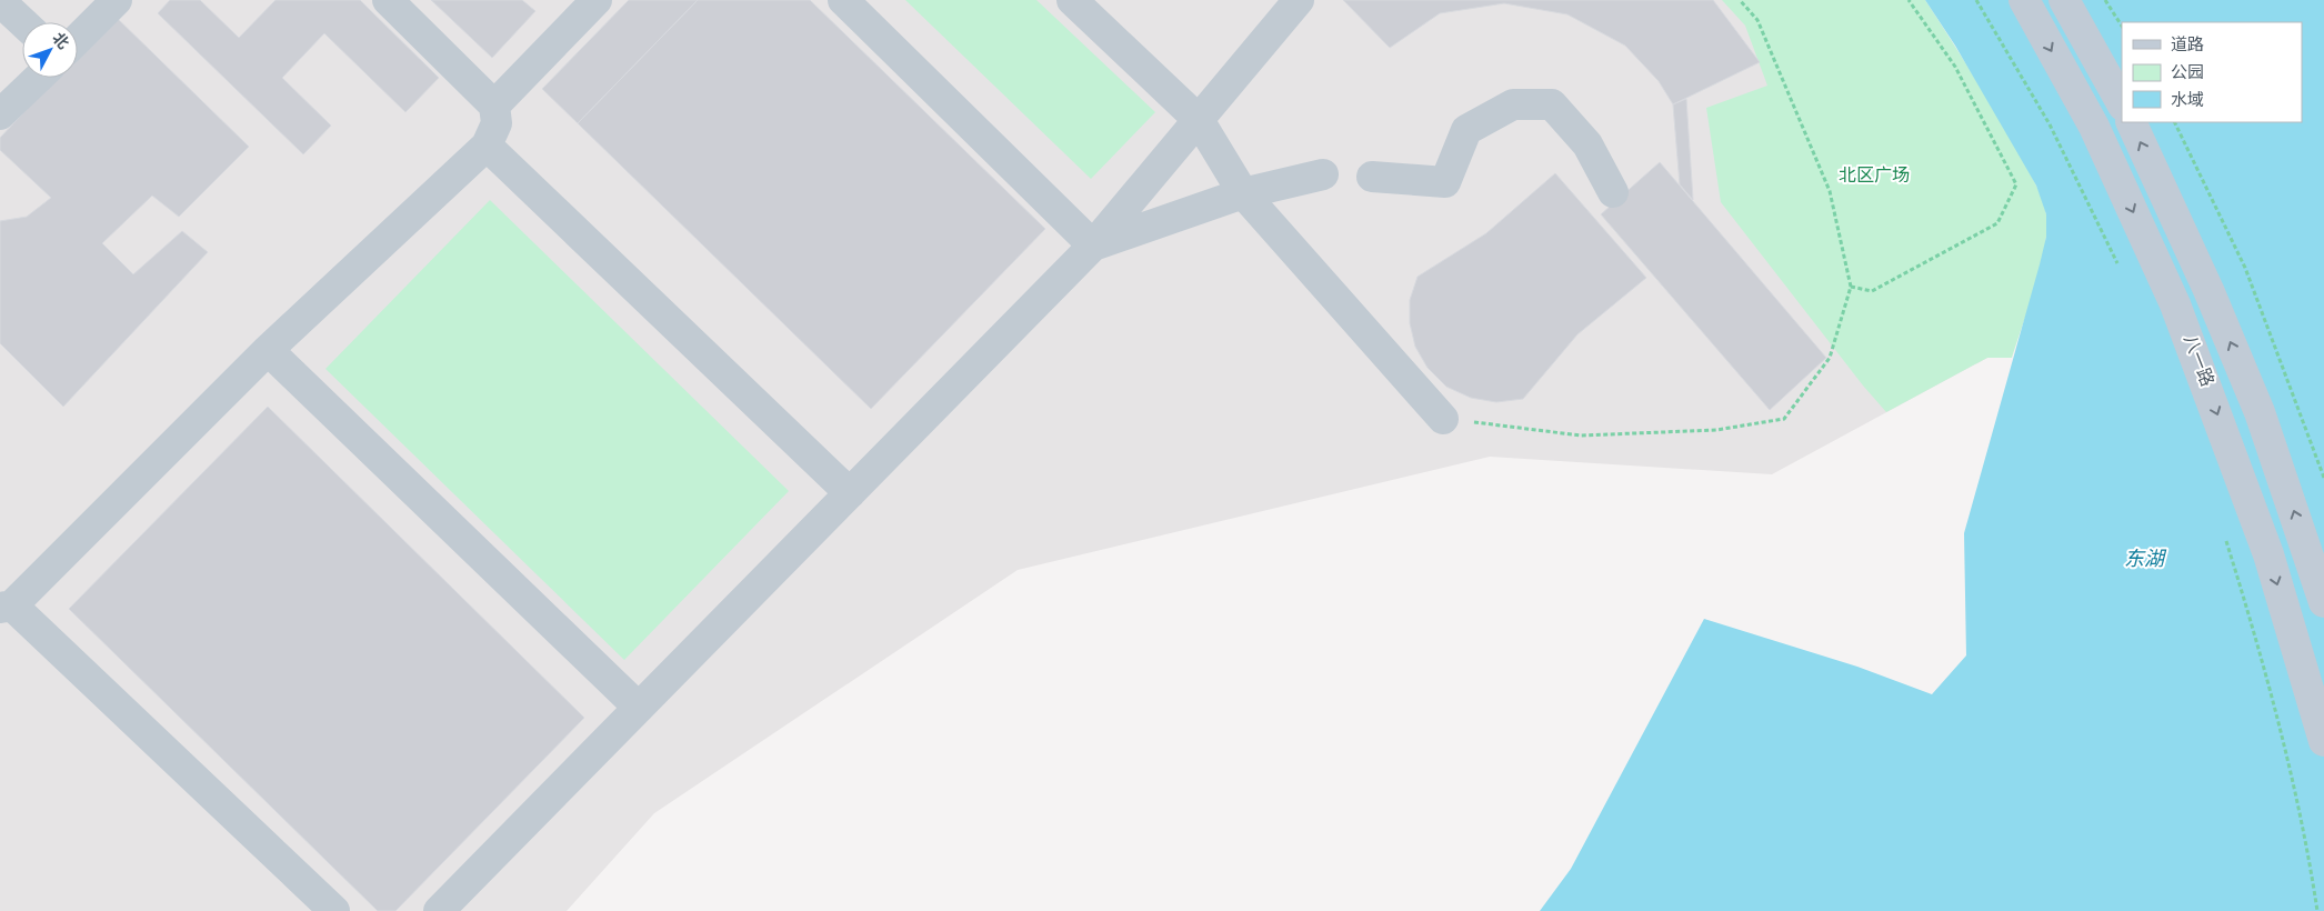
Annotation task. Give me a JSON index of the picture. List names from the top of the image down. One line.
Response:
{"streets":{"main road":["八一路"]},"water":["东湖"],"parks":["北区广场"],"legend":["道路","公园","水域"],"north":"top right"}
